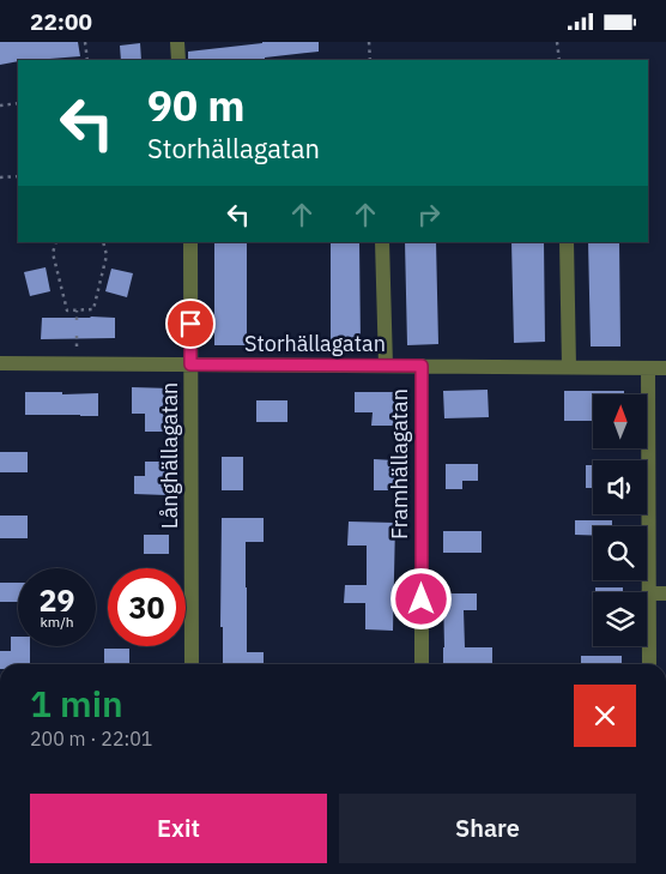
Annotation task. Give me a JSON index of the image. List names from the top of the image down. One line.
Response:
{"streets":{"street":["Storhällagatan","Långhällagatan","Framhällagatan"]},"crossings":[["Storhällagatan","Långhällagatan"],["Storhällagatan","Framhällagatan"]],"north":"top","page":{"status":"22:00","turn":["90 m","Storhällagatan"],"speed":"29 km/h","limit":"30","heading":["1 min","200 m · 22:01"],"buttons":["Exit","Share"]}}
